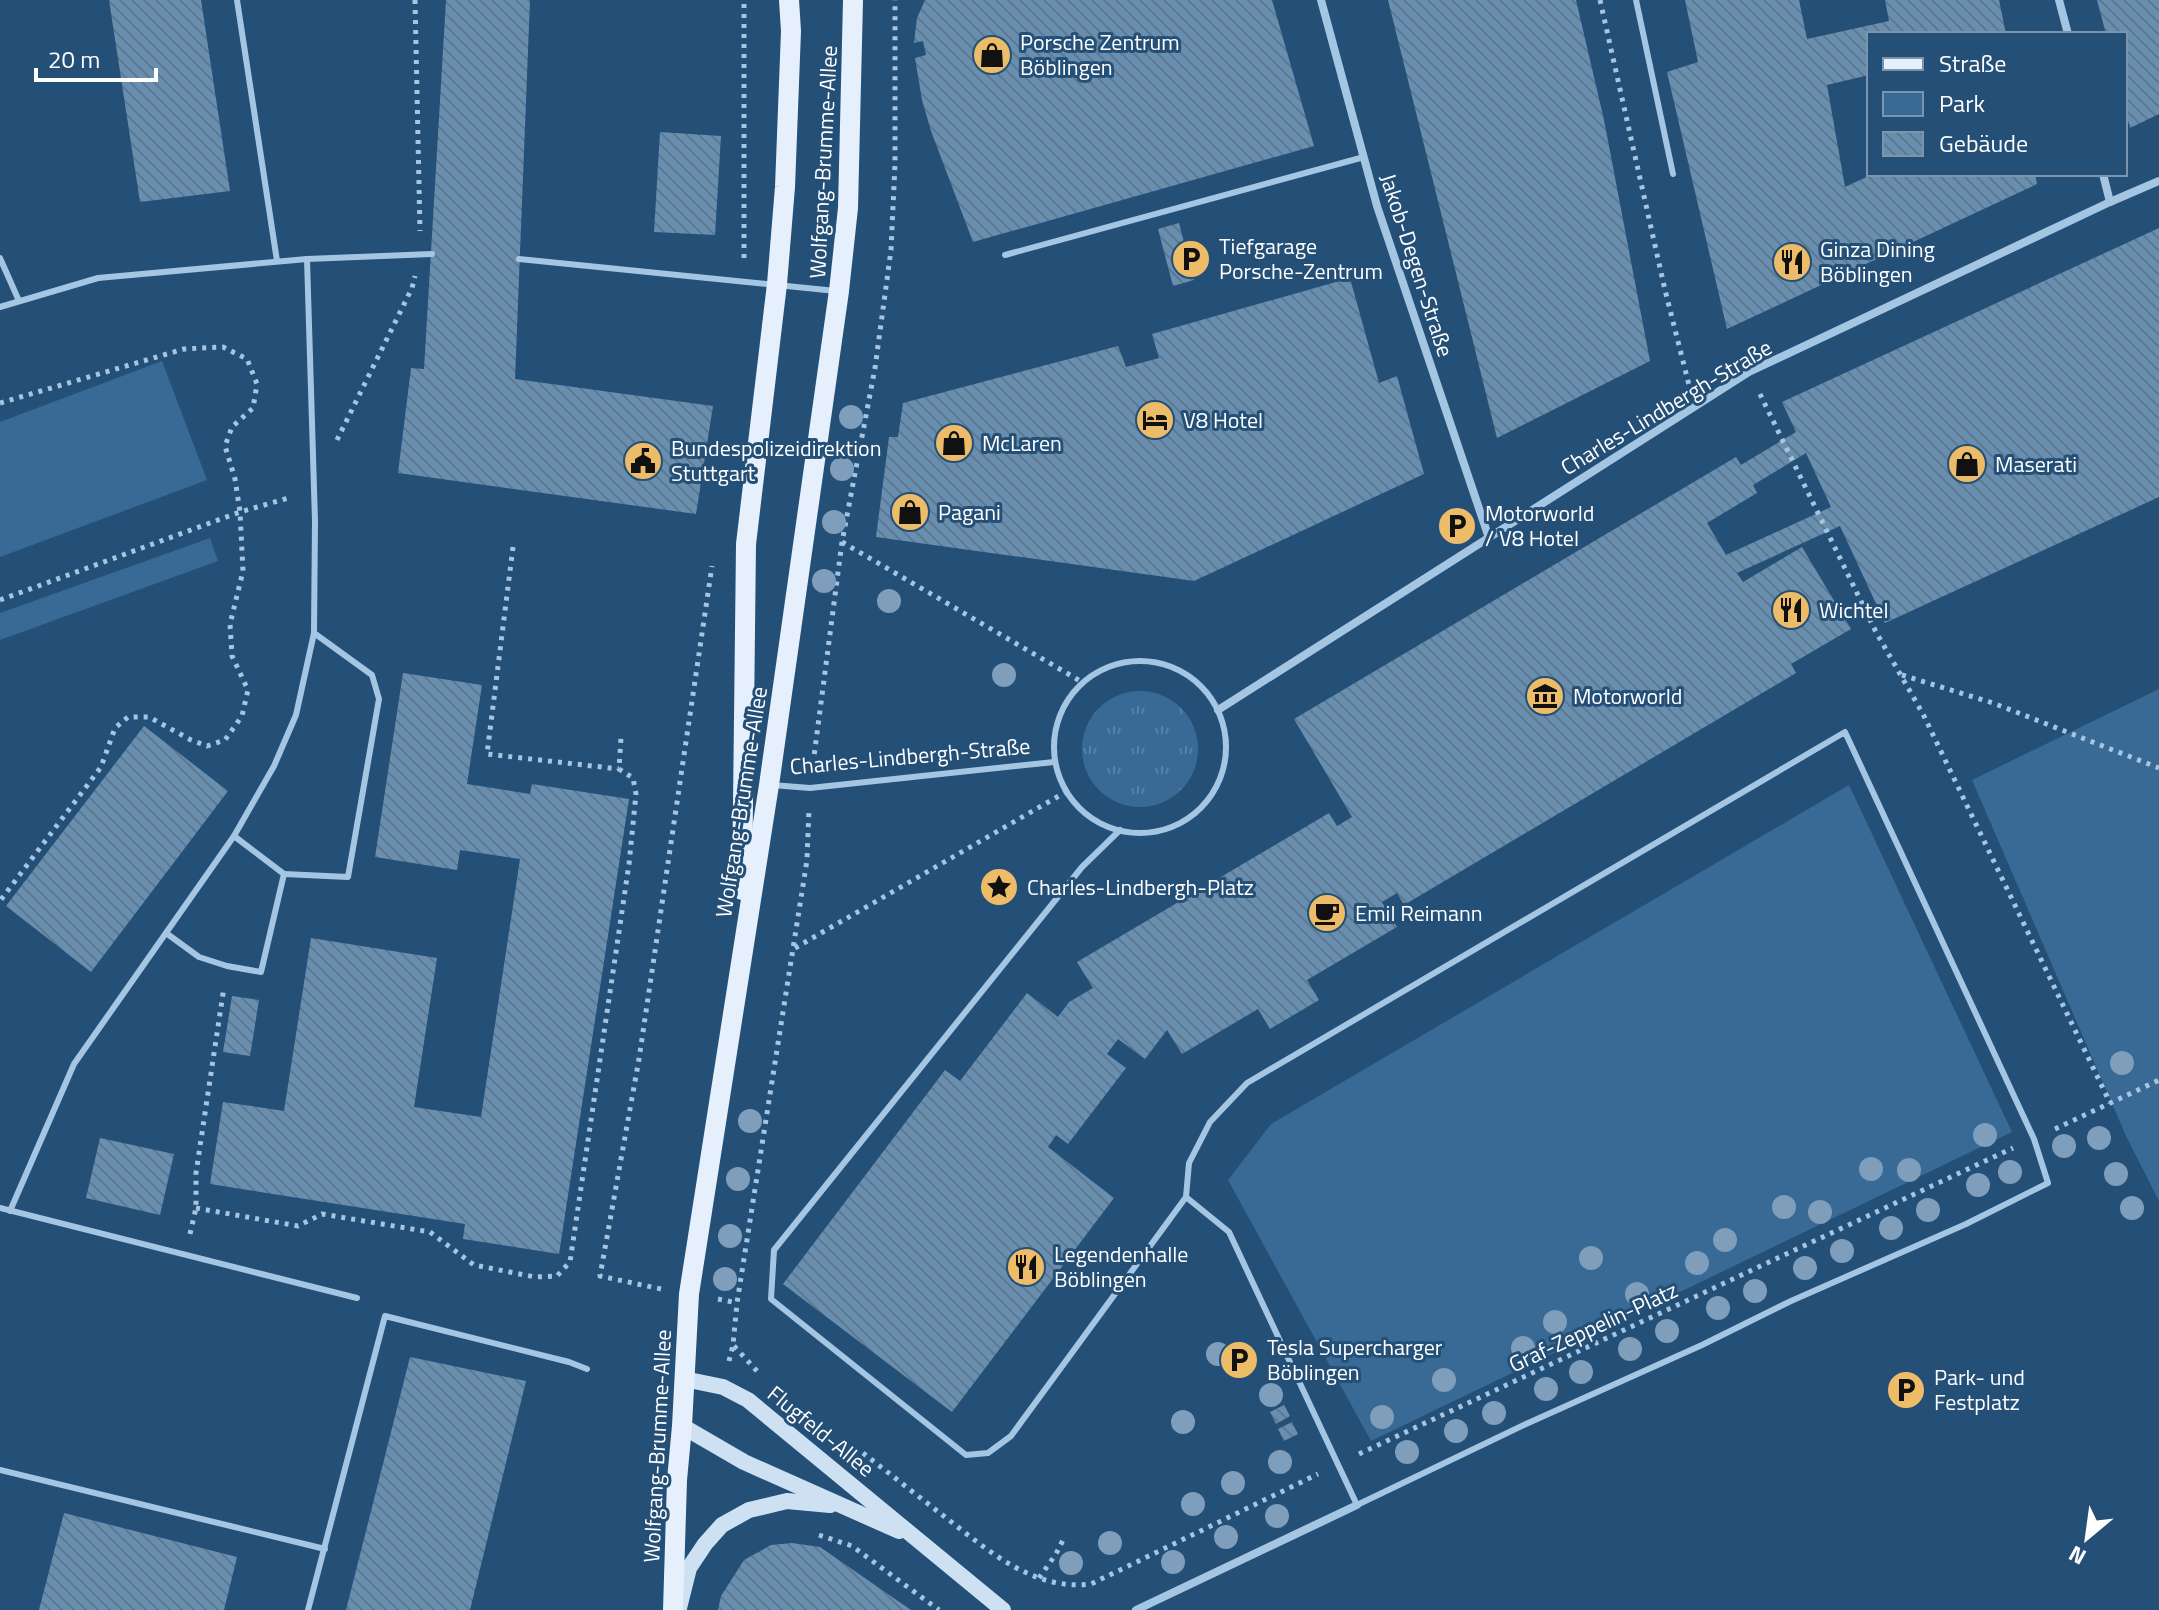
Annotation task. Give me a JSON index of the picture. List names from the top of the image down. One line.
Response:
{"streets":{"main road":["Wolfgang-Brumme-Allee","Flugfeld-Allee"],"street":["Jakob-Degen-Straße","Charles-Lindbergh-Straße"],"path":["Graf-Zeppelin-Platz"]},"crossings":[["Wolfgang-Brumme-Allee","Charles-Lindbergh-Straße"],["Wolfgang-Brumme-Allee","Flugfeld-Allee"],["Jakob-Degen-Straße","Charles-Lindbergh-Straße"]],"places":{"shop":["Porsche Zentrum Böblingen","McLaren","Maserati","Pagani"],"parking":["Tiefgarage Porsche-Zentrum","Motorworld / V8 Hotel","Tesla Supercharger Böblingen","Park- und Festplatz"],"restaurant":["Ginza Dining Böblingen","Wichtel","Legendenhalle Böblingen"],"hotel":["V8 Hotel"],"public building":["Bundespolizeidirektion Stuttgart"],"museum":["Motorworld"],"place":["Charles-Lindbergh-Platz"],"cafe":["Emil Reimann"]},"legend":["Straße","Park","Gebäude"],"scale_bar":"20 m","north":"bottom left"}
